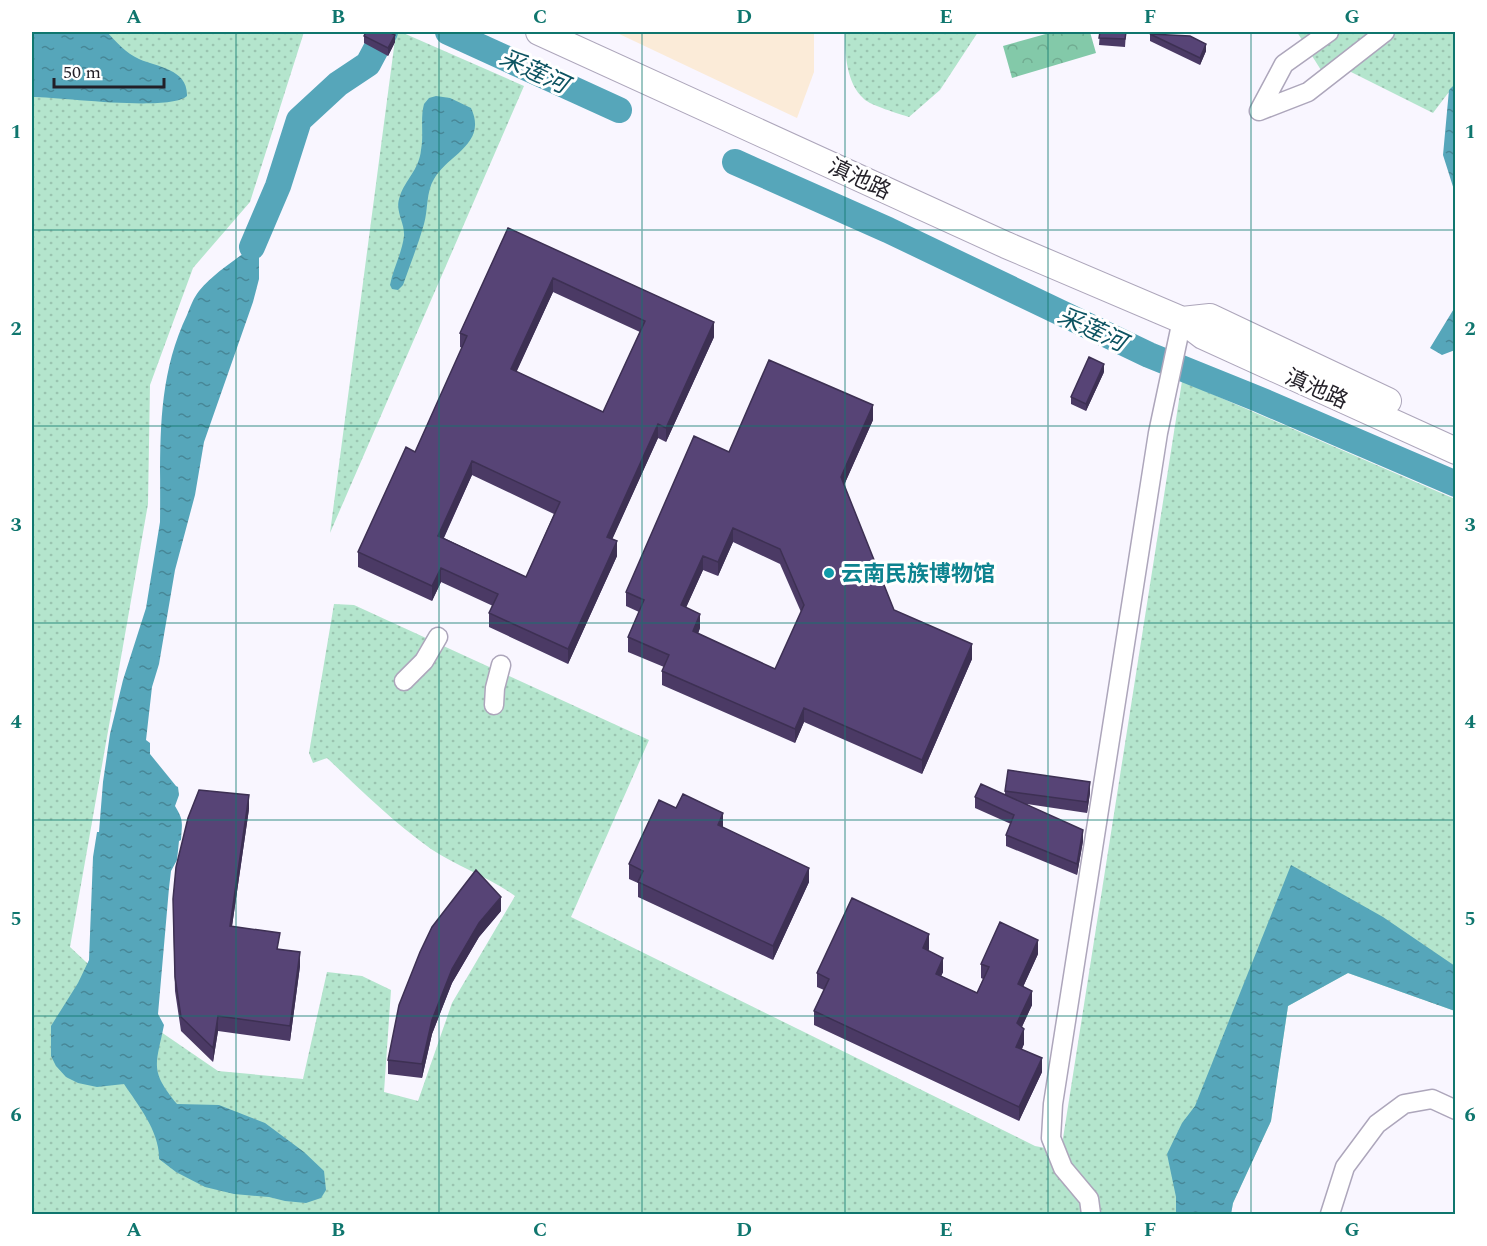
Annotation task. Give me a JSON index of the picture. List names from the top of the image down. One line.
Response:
{"streets":{"main road":["滇池路"]},"water":["采莲河"],"places":["云南民族博物馆"],"scale_bar":"50 m","grid":{"columns":["A","B","C","D","E","F","G"],"rows":["1","2","3","4","5","6"]}}
